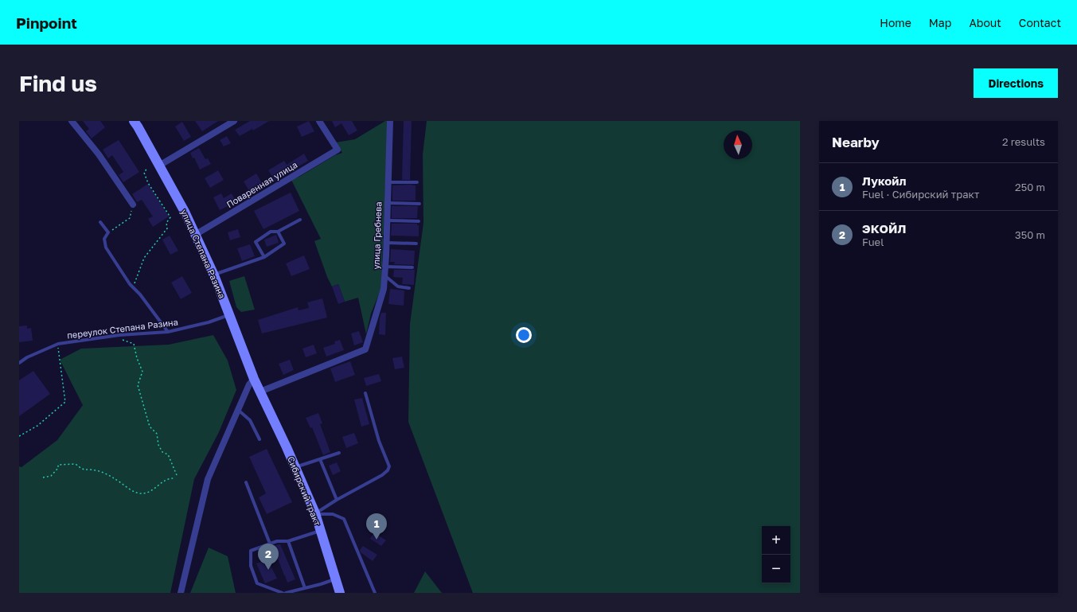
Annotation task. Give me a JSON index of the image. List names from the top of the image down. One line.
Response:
{"streets":{"main road":["улица Степана Разина","Сибирский тракт"],"street":["Поваренная улица","улица Гребнева"],"lane":["переулок Степана Разина"]},"crossings":[["Поваренная улица","улица Степана Разина"],["улица Гребнева","улица Степана Разина"],["улица Гребнева","Сибирский тракт"],["улица Степана Разина","переулок Степана Разина"],["улица Степана Разина","Сибирский тракт"]],"north":"top","page":{"header":"Pinpoint","nav":["Home","Map","About","Contact"],"buttons":"Directions","title":"Find us","heading":["Nearby","2 results"],"list":[{"mark":"1","name":"Лукойл","note":"Fuel · Сибирский тракт","value":"250 m"},{"mark":"2","name":"ЭКОЙЛ","note":"Fuel","value":"350 m"}],"pins":["1","2"],"map_buttons":["+","−"]}}
